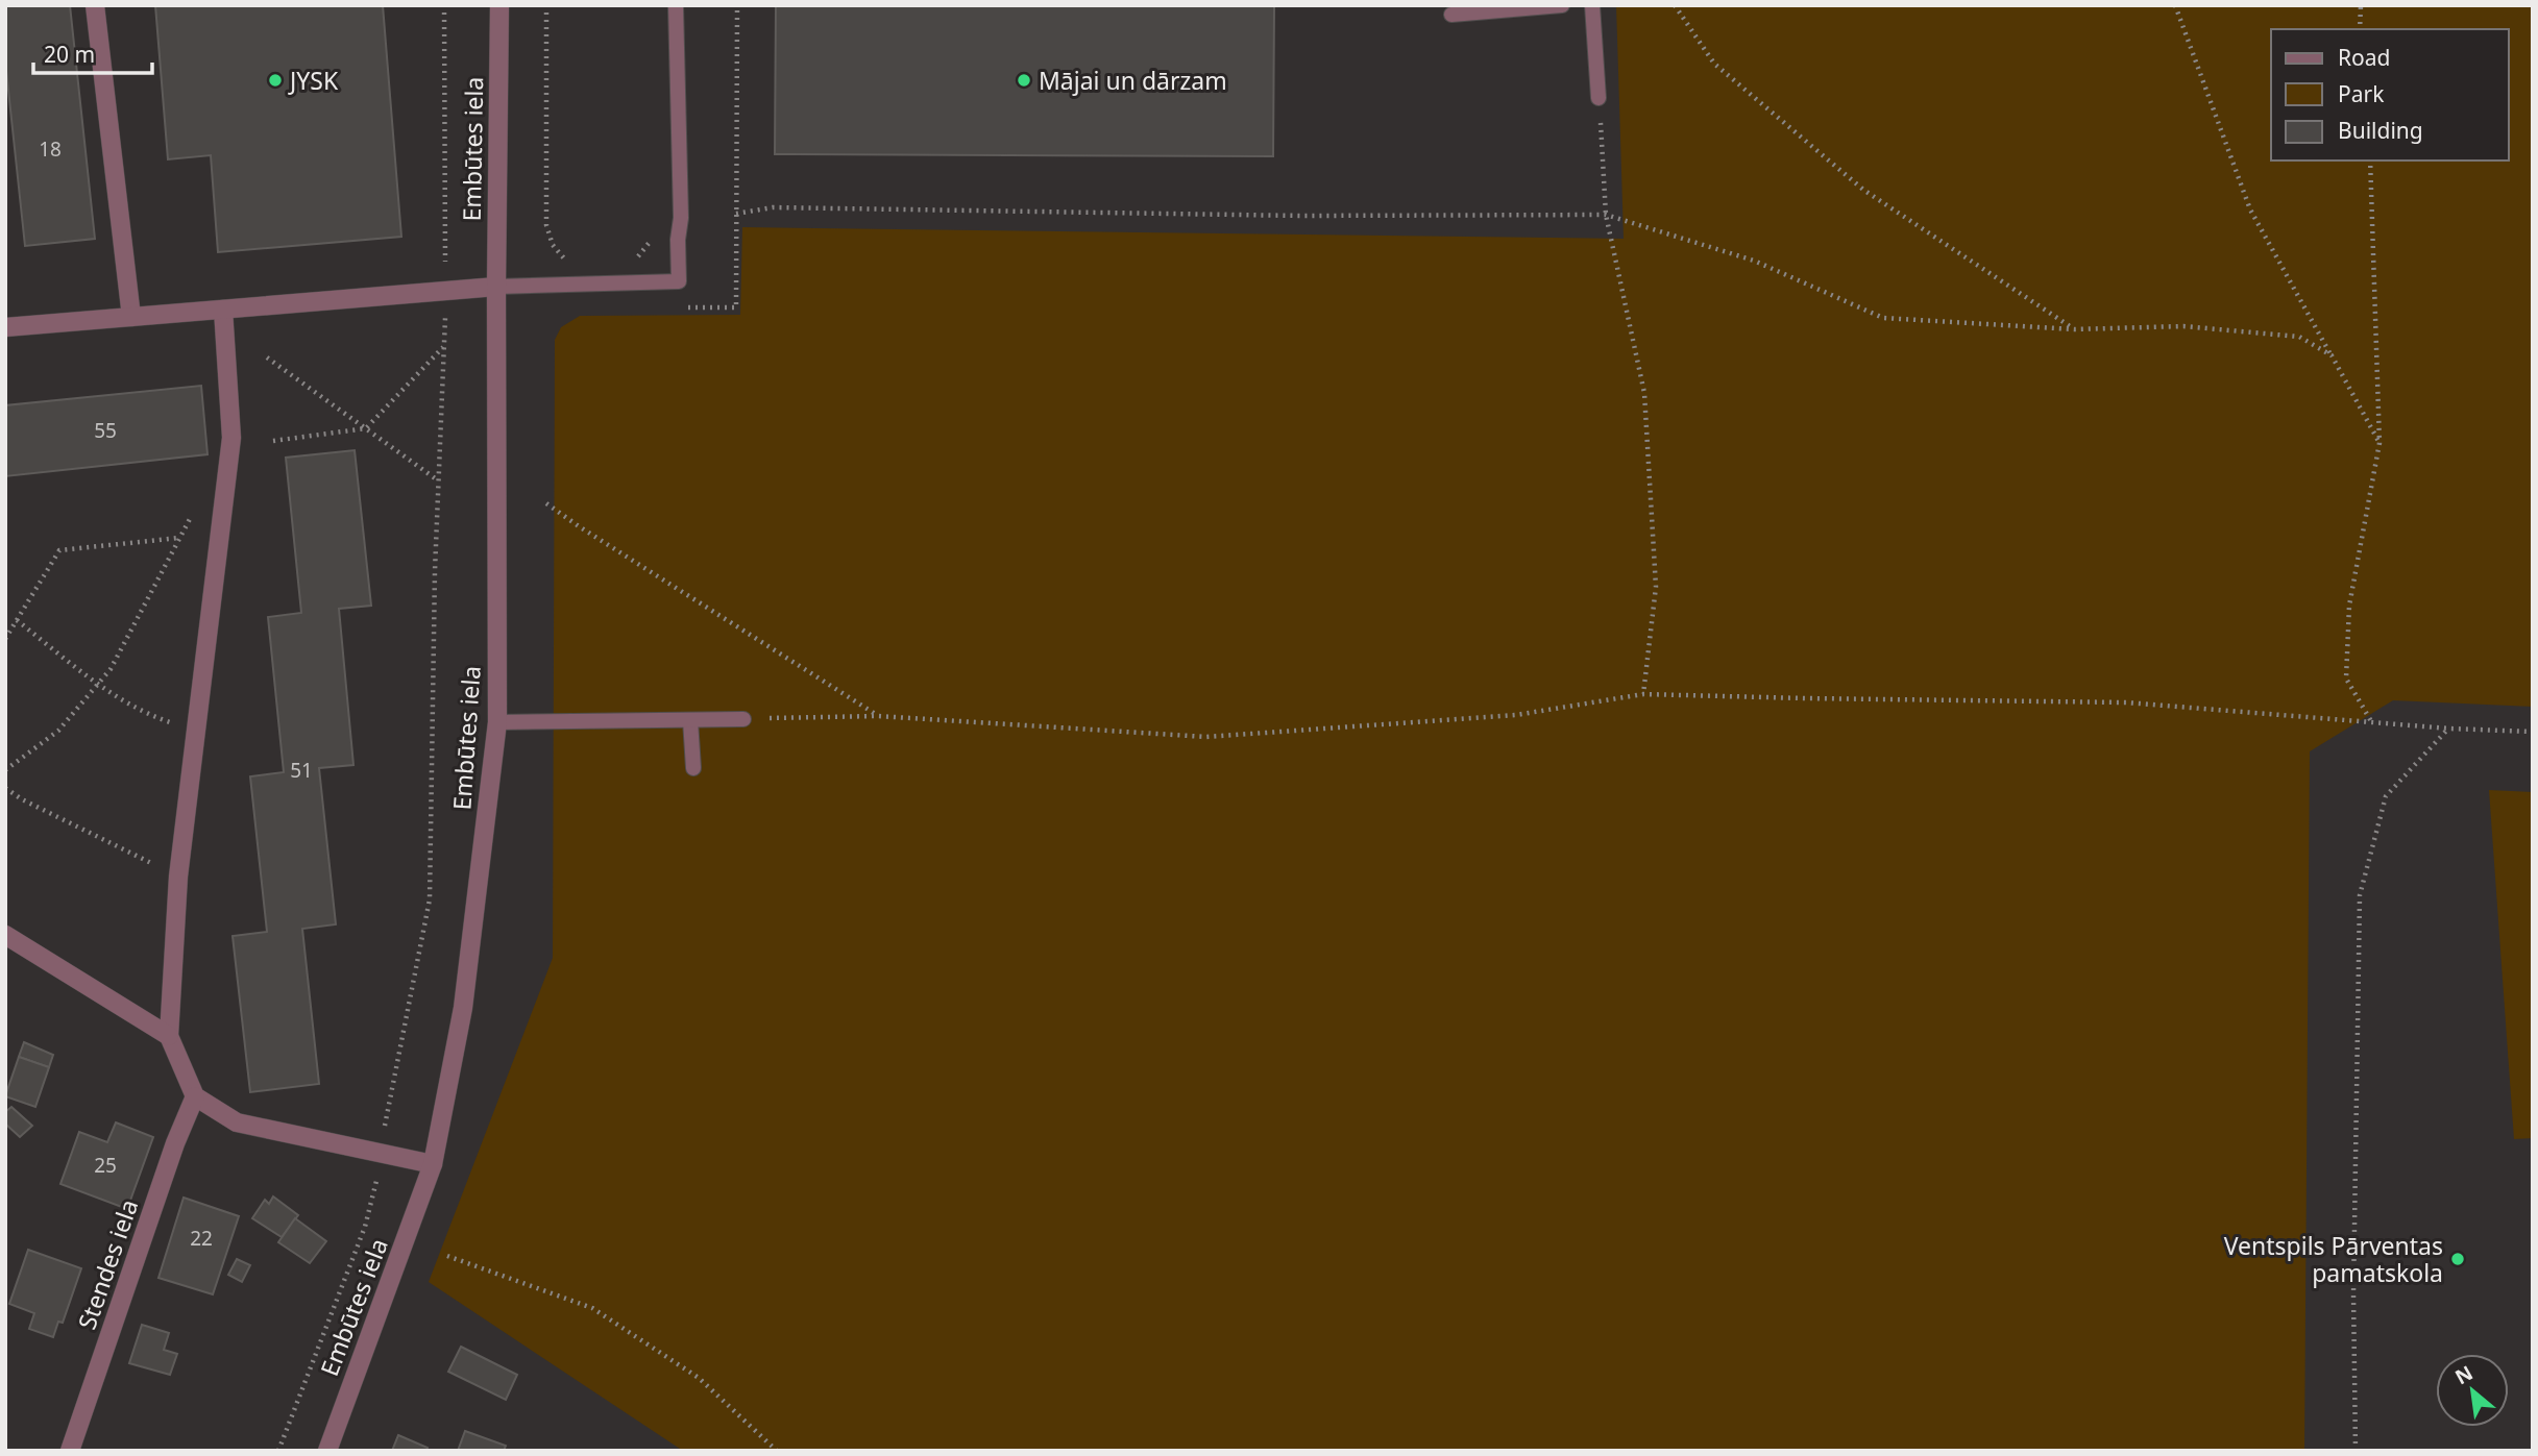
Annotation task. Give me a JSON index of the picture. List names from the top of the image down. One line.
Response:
{"streets":{"street":["Embūtes iela","Stendes iela"]},"places":["JYSK","Mājai un dārzam","Ventspils Pārventas pamatskola"],"house_numbers":["18","55","51","25","22"],"legend":["Road","Park","Building"],"scale_bar":"20 m","north":"top left"}
